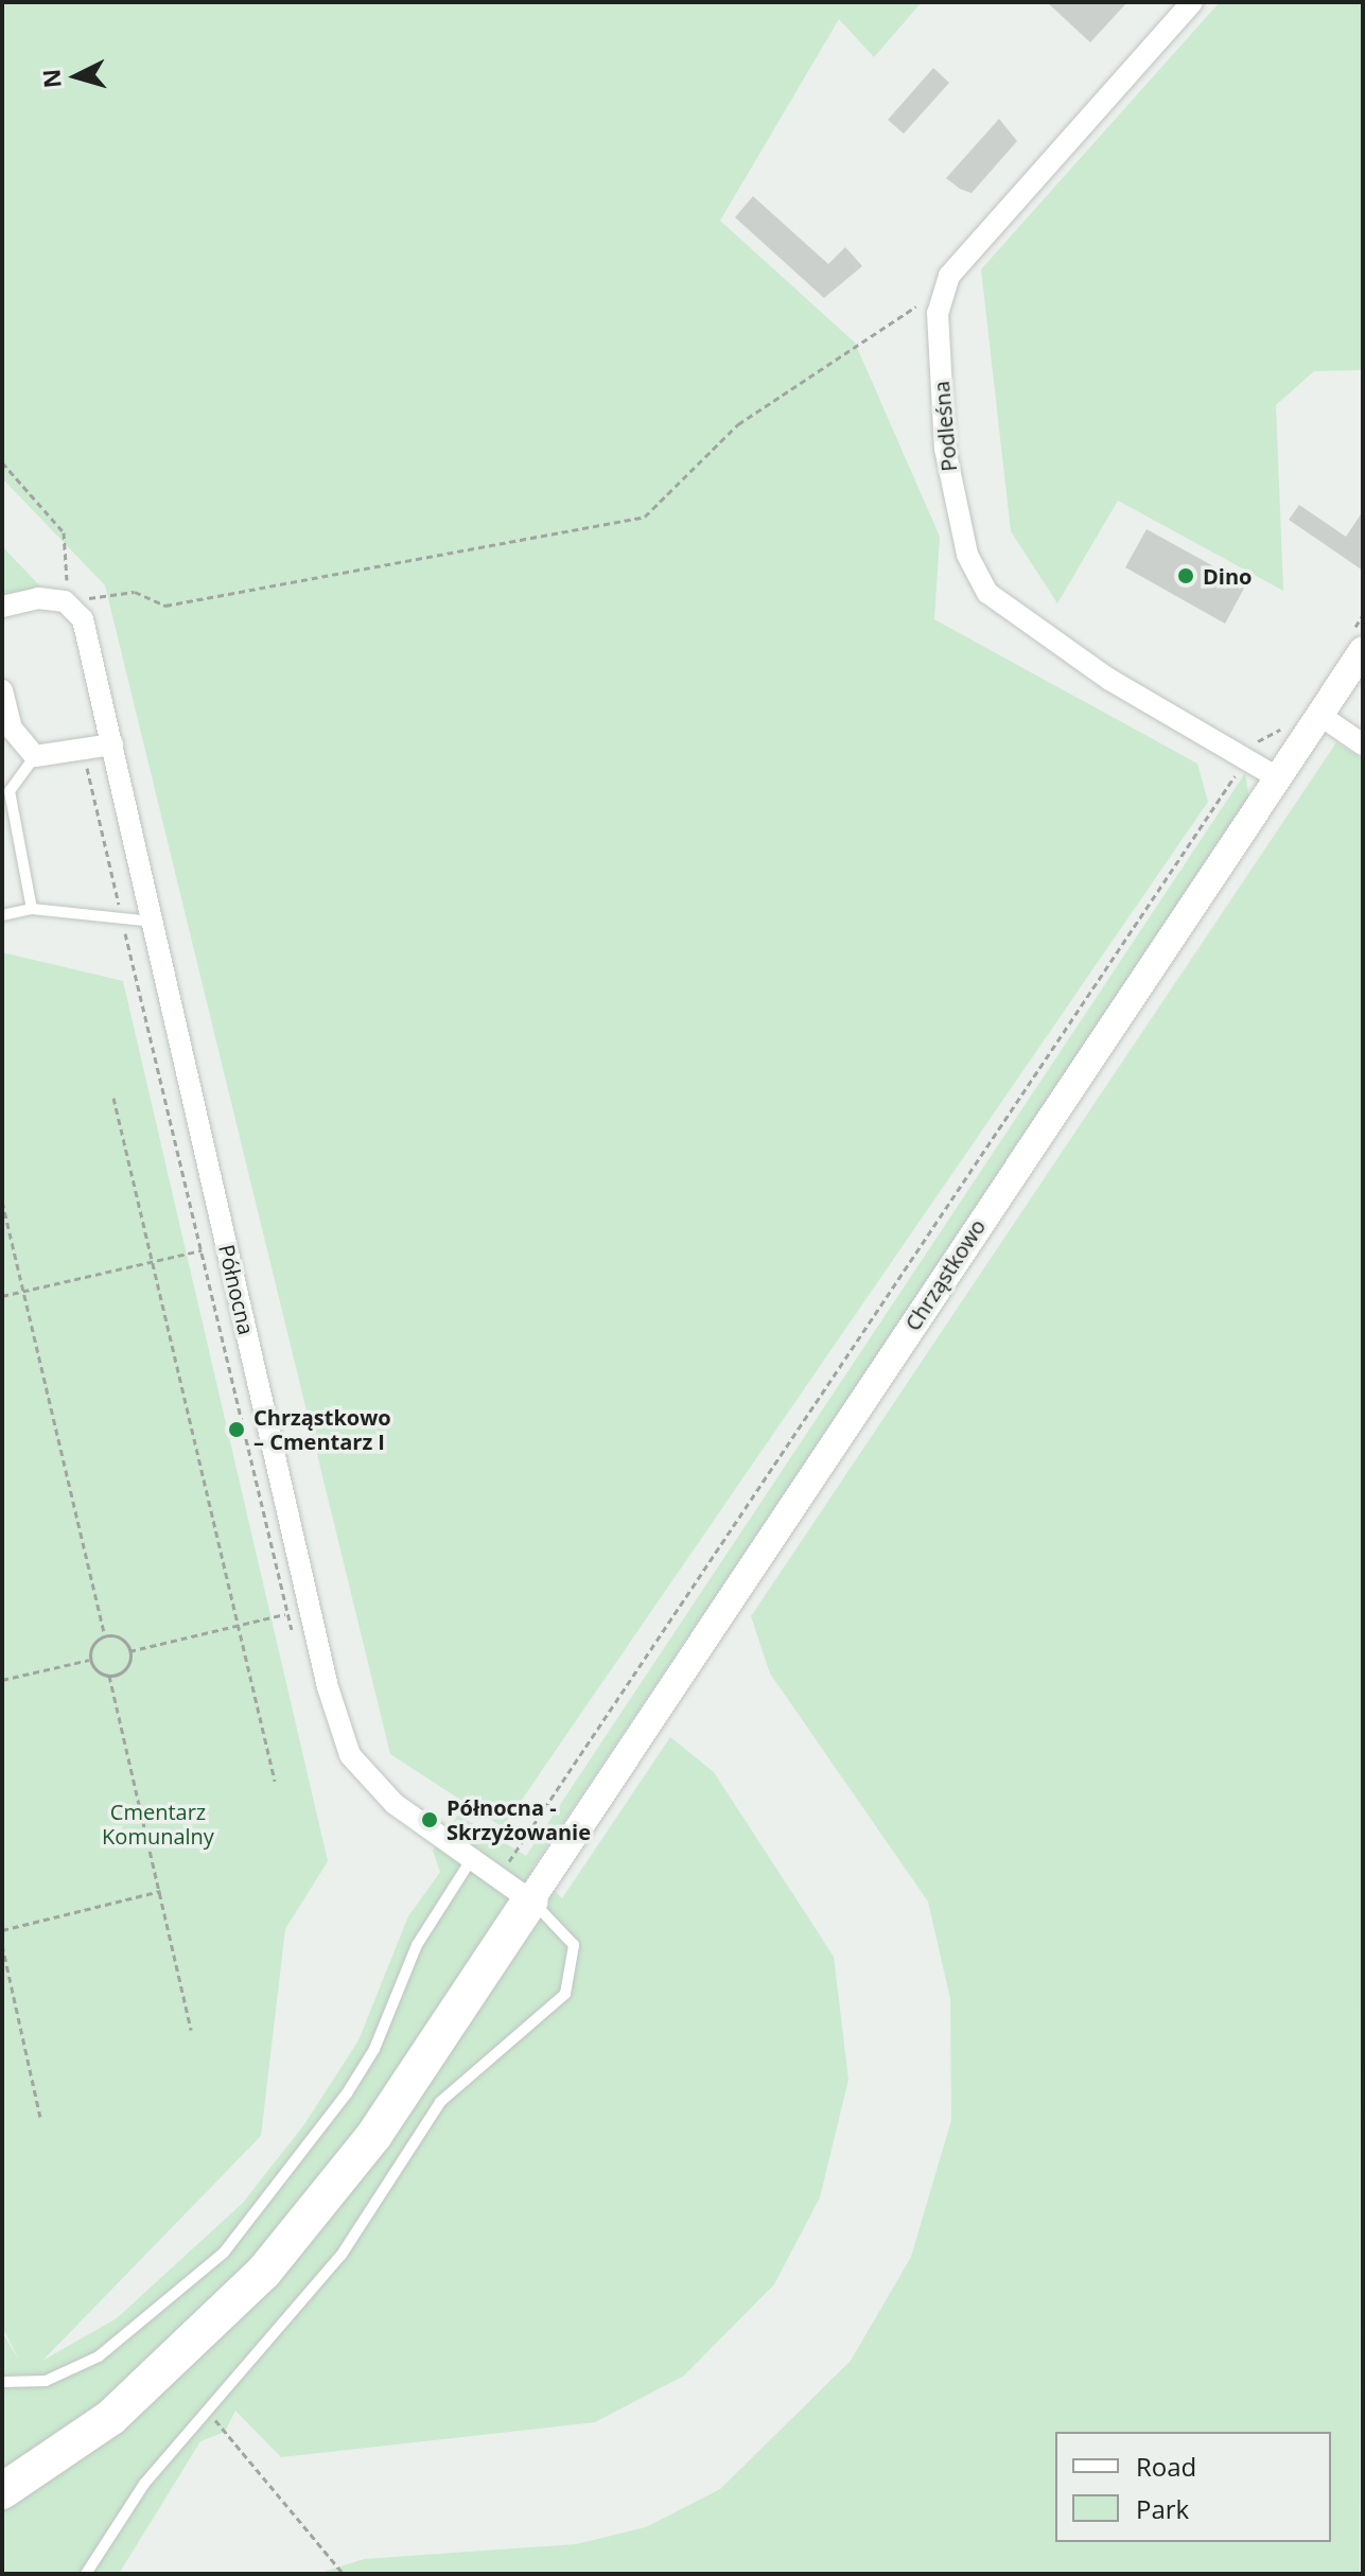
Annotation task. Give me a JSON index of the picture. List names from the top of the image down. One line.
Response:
{"streets":{"street":["Podleśna","Chrząstkowo","Północna"]},"crossings":[["Podleśna","Chrząstkowo"],["Chrząstkowo","Północna"]],"parks":["Cmentarz Komunalny"],"places":["Dino","Chrząstkowo – Cmentarz I","Północna - Skrzyżowanie"],"legend":["Road","Park"],"north":"left"}
